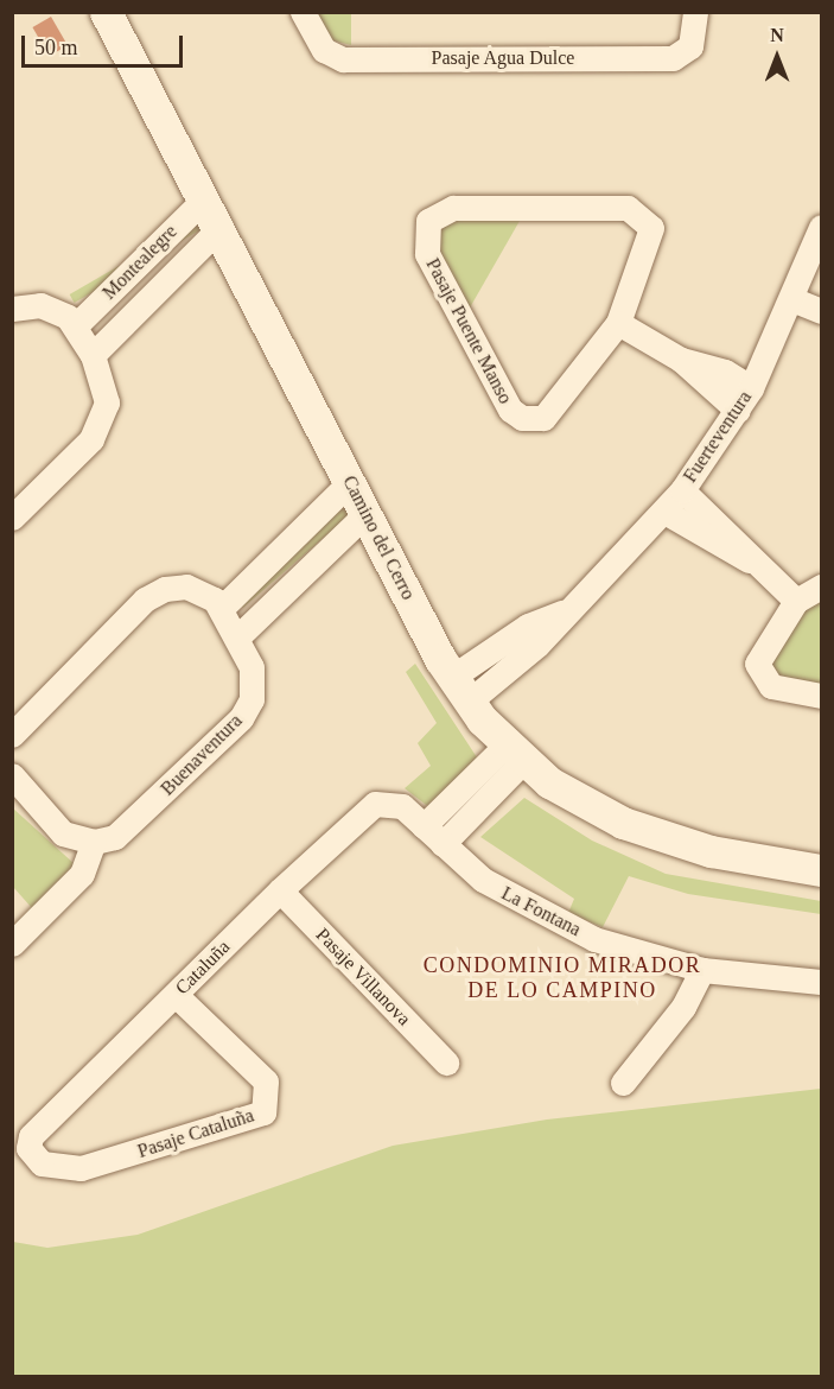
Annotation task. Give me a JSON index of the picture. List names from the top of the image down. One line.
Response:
{"streets":{"street":["Pasaje Agua Dulce","Montealegre","Pasaje Puente Manso","Fuerteventura","Camino del Cerro","Buenaventura","La Fontana","Cataluña","Pasaje Villanova","Pasaje Cataluña"]},"crossings":[["Montealegre","Camino del Cerro"],["Fuerteventura","Camino del Cerro"],["La Fontana","Cataluña"],["Cataluña","Pasaje Villanova"],["Cataluña","Pasaje Cataluña"]],"districts":["CONDOMINIO MIRADOR DE LO CAMPINO"],"scale_bar":"50 m","north":"top"}
